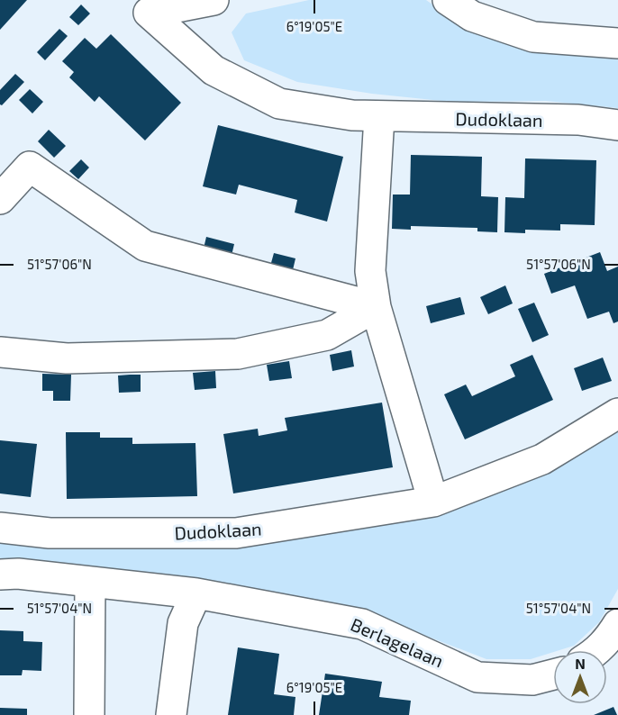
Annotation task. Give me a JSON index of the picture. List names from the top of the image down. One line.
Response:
{"streets":{"street":["Dudoklaan","Berlagelaan"]},"north":"top","coordinates":["6°19'05\"E","51°57'06\"N","51°57'04\"N"]}
